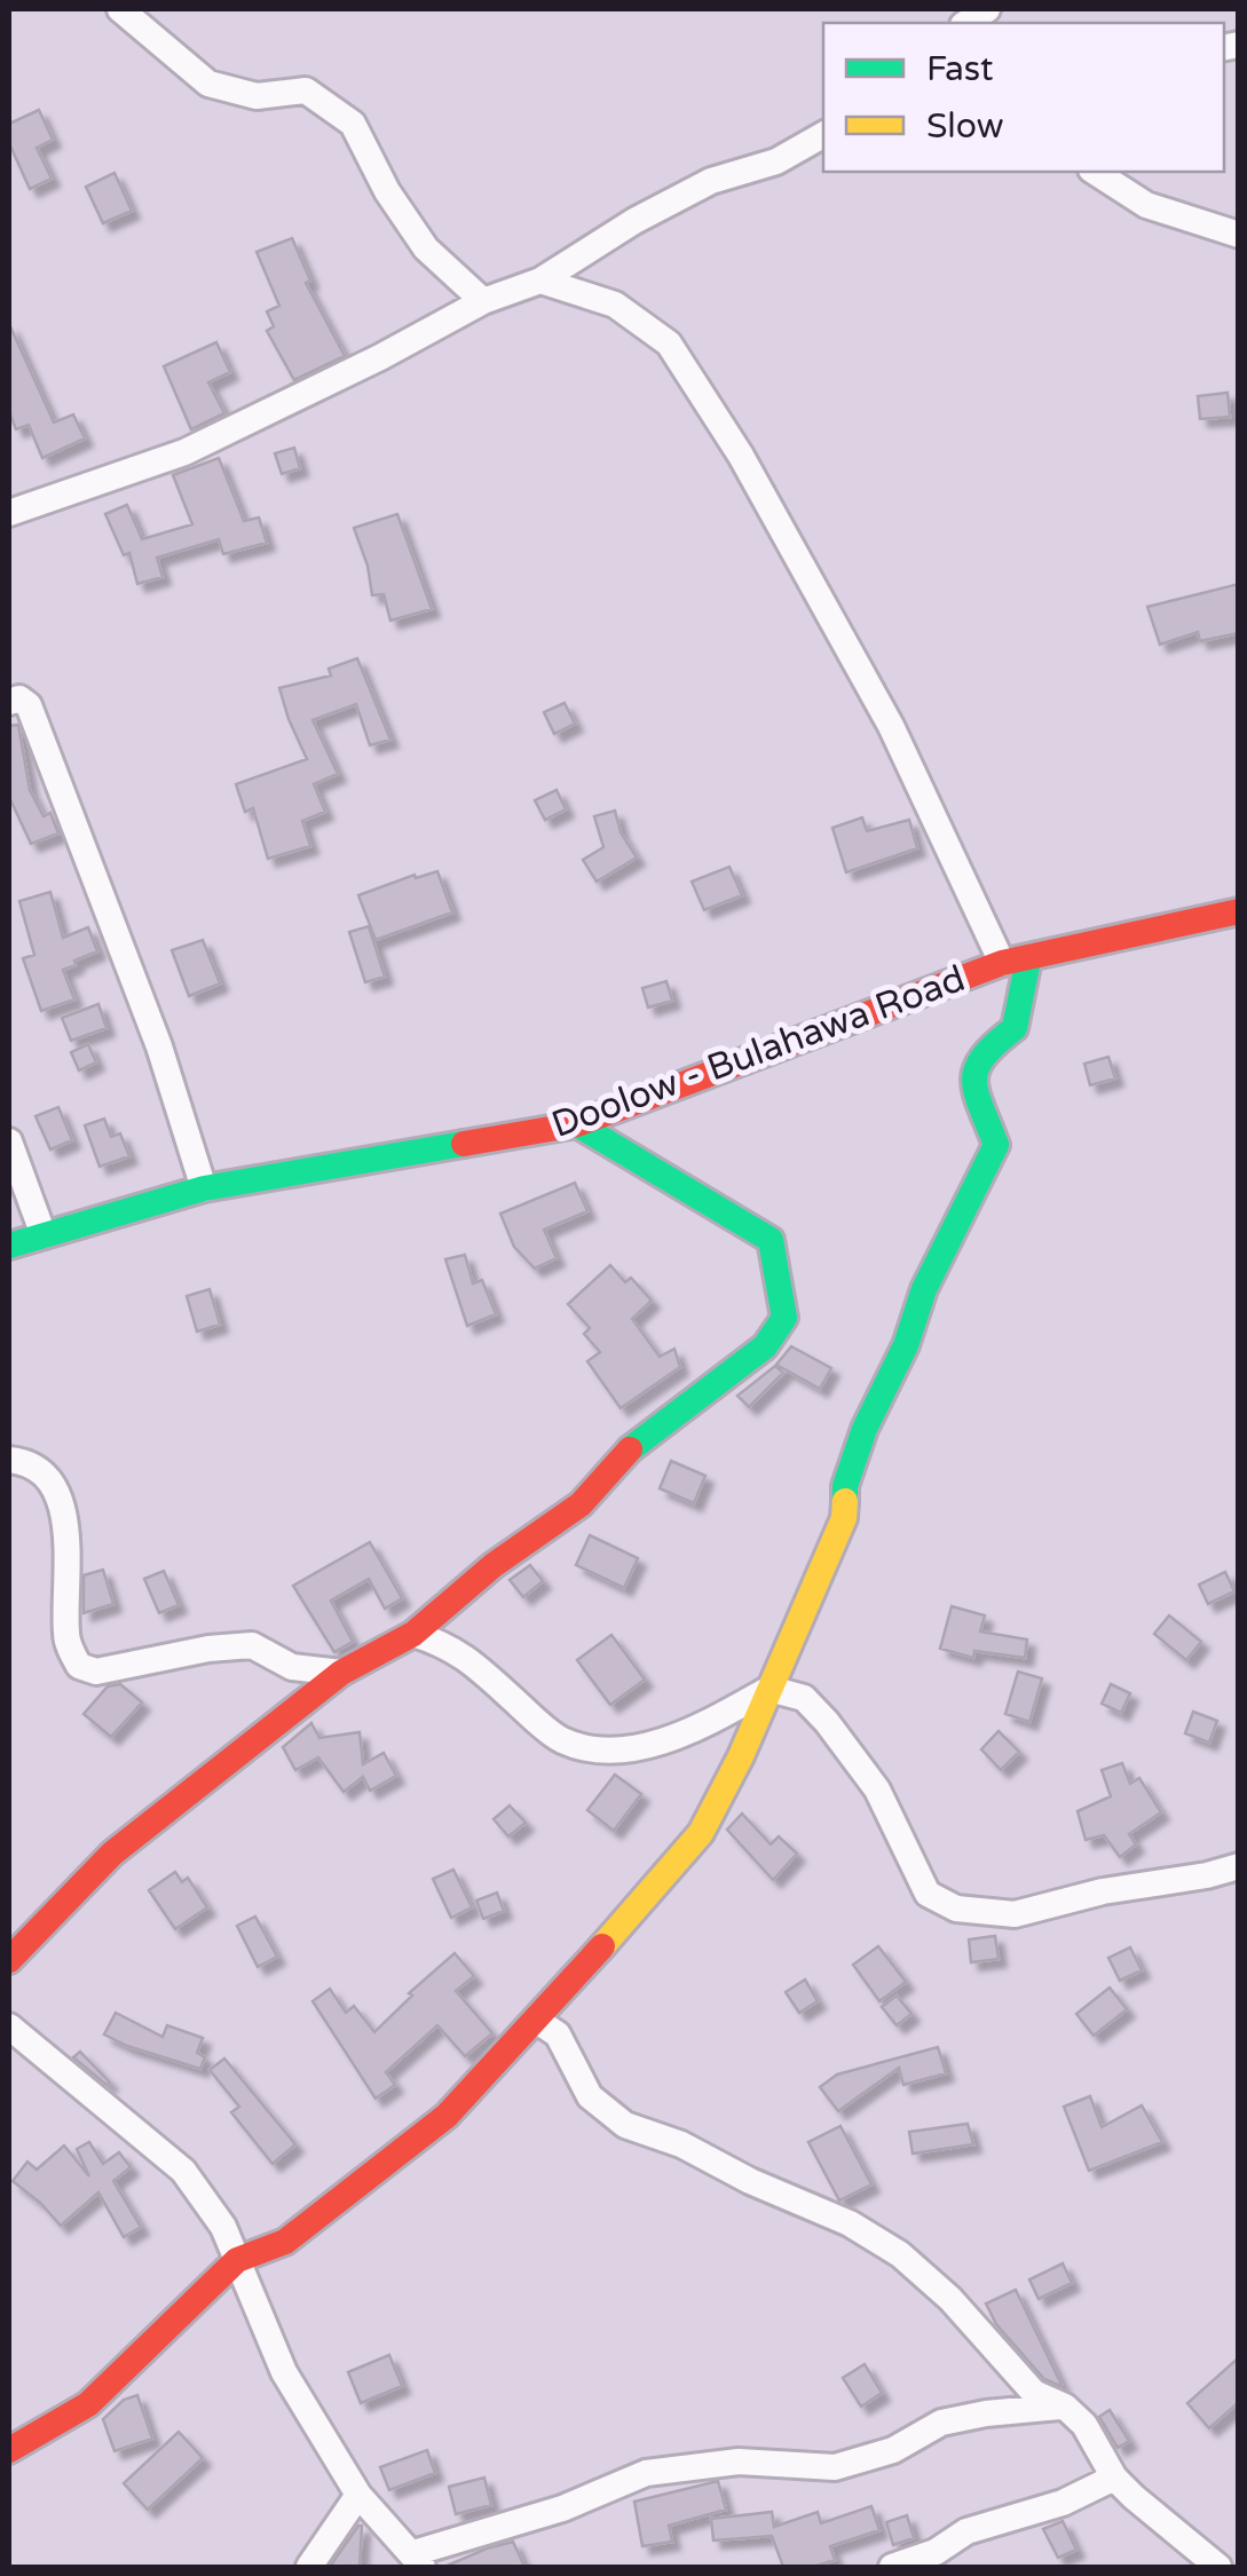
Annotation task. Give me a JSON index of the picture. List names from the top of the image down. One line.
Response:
{"streets":{"street":["Doolow - Bulahawa Road"]},"legend":["Fast","Slow"]}
